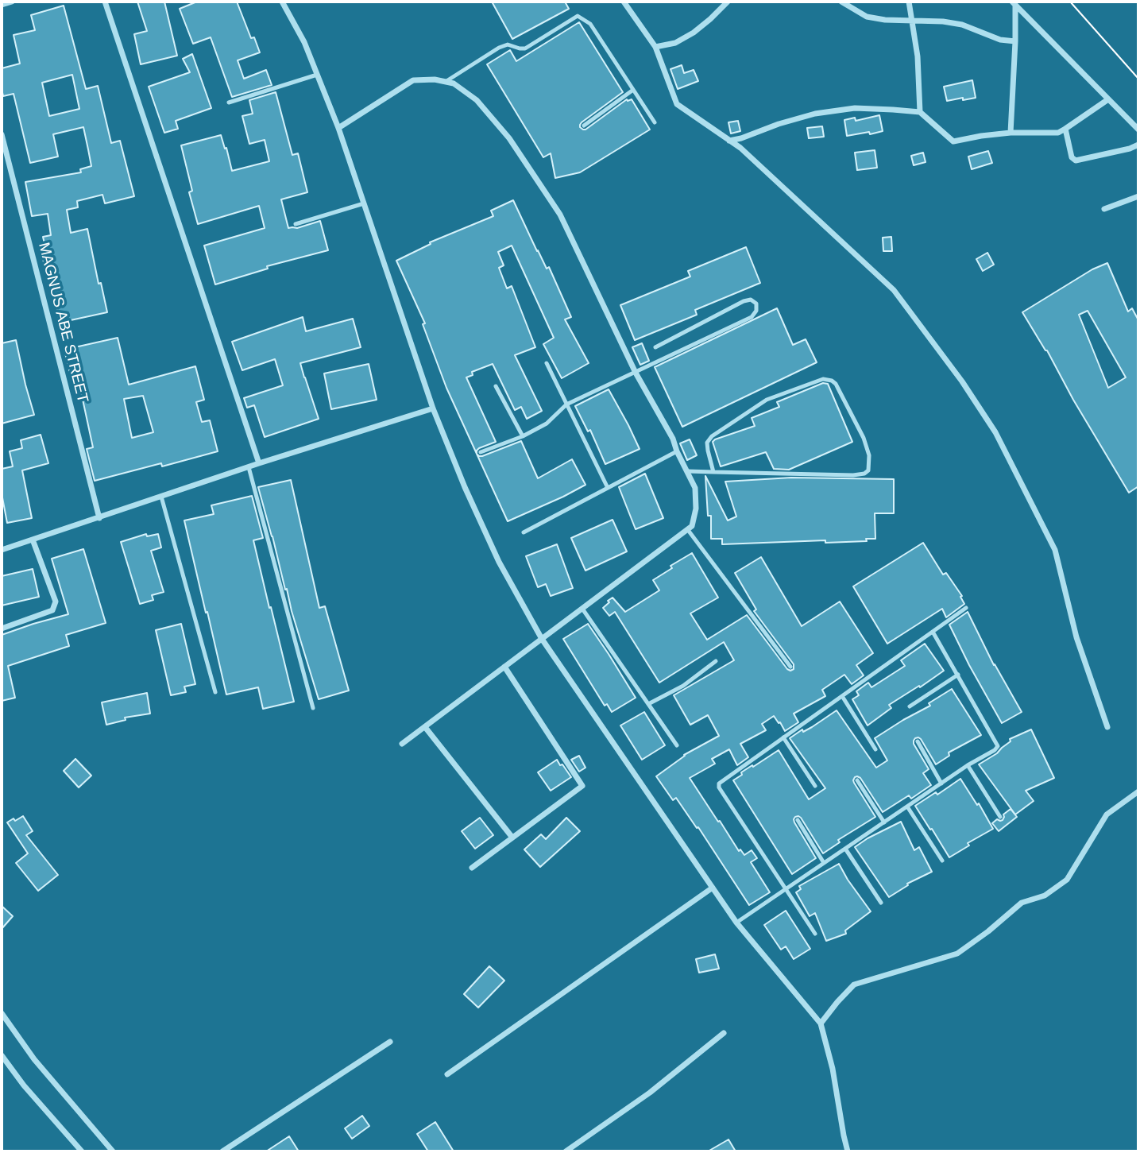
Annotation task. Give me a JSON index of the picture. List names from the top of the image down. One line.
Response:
{"streets":{"street":["MAGNUS ABE STREET"]}}
